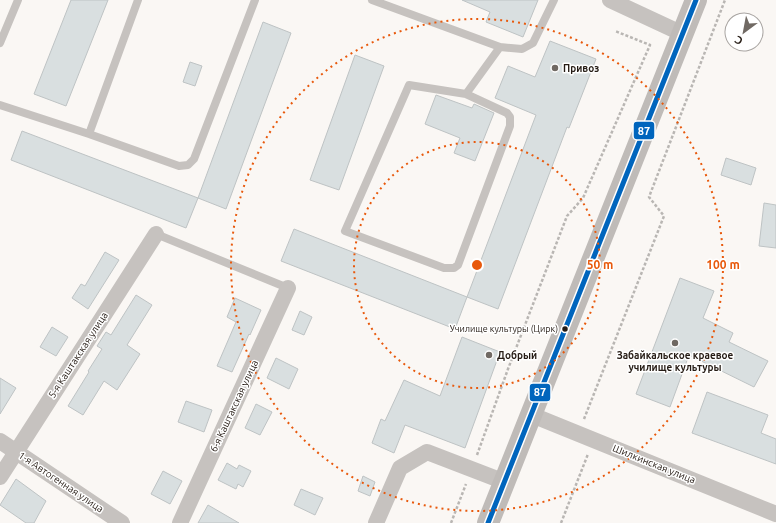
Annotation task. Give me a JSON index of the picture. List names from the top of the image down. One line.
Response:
{"streets":{"street":["5-я Каштакская улица","6-я Каштакская улица","Шилкинская улица","1-я Автогенная улица"]},"crossings":[["5-я Каштакская улица","1-я Автогенная улица"]],"places":["Привоз","Училище культуры (Цирк)","Забайкальское краевое училище культуры","Добрый"],"lines":["transit line 87"],"north":"bottom left","rings":["50 m","100 m"]}
